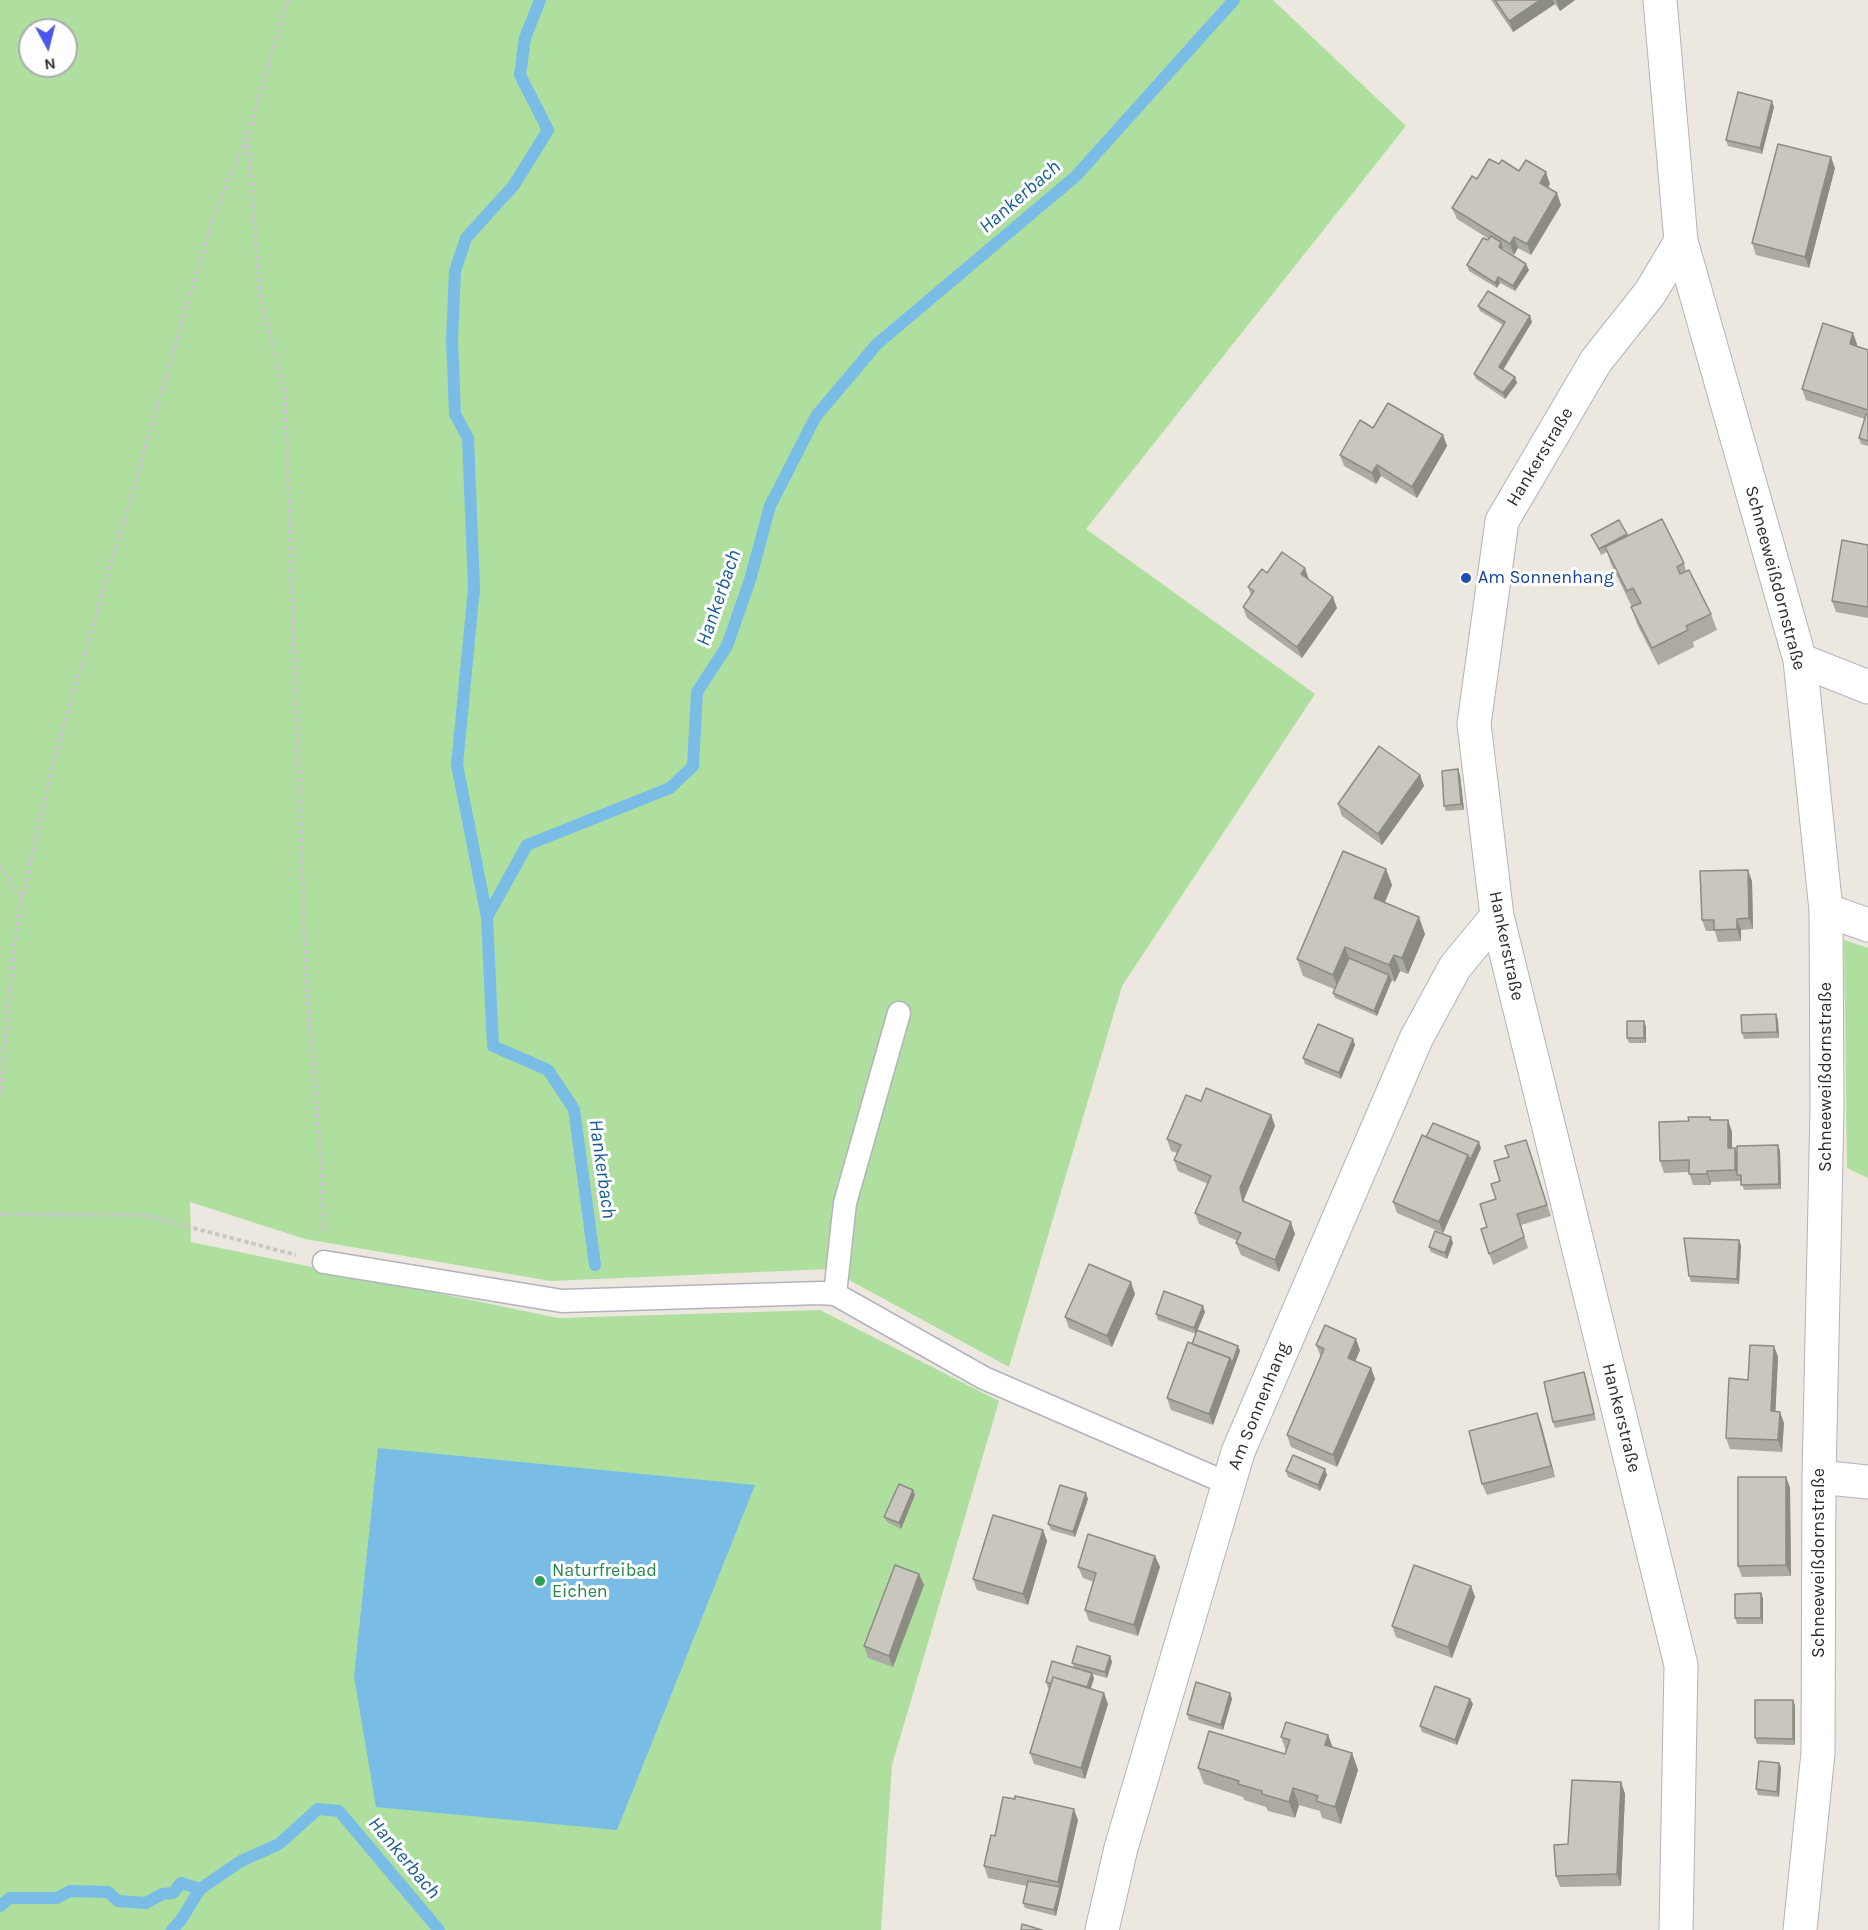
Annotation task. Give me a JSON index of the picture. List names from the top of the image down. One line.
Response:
{"streets":{"street":["Hankerstraße","Schneeweißdornstraße","Am Sonnenhang"]},"crossings":[["Hankerstraße","Schneeweißdornstraße"],["Hankerstraße","Am Sonnenhang"]],"water":["Hankerbach"],"places":["Am Sonnenhang","Naturfreibad Eichen"],"north":"bottom"}
